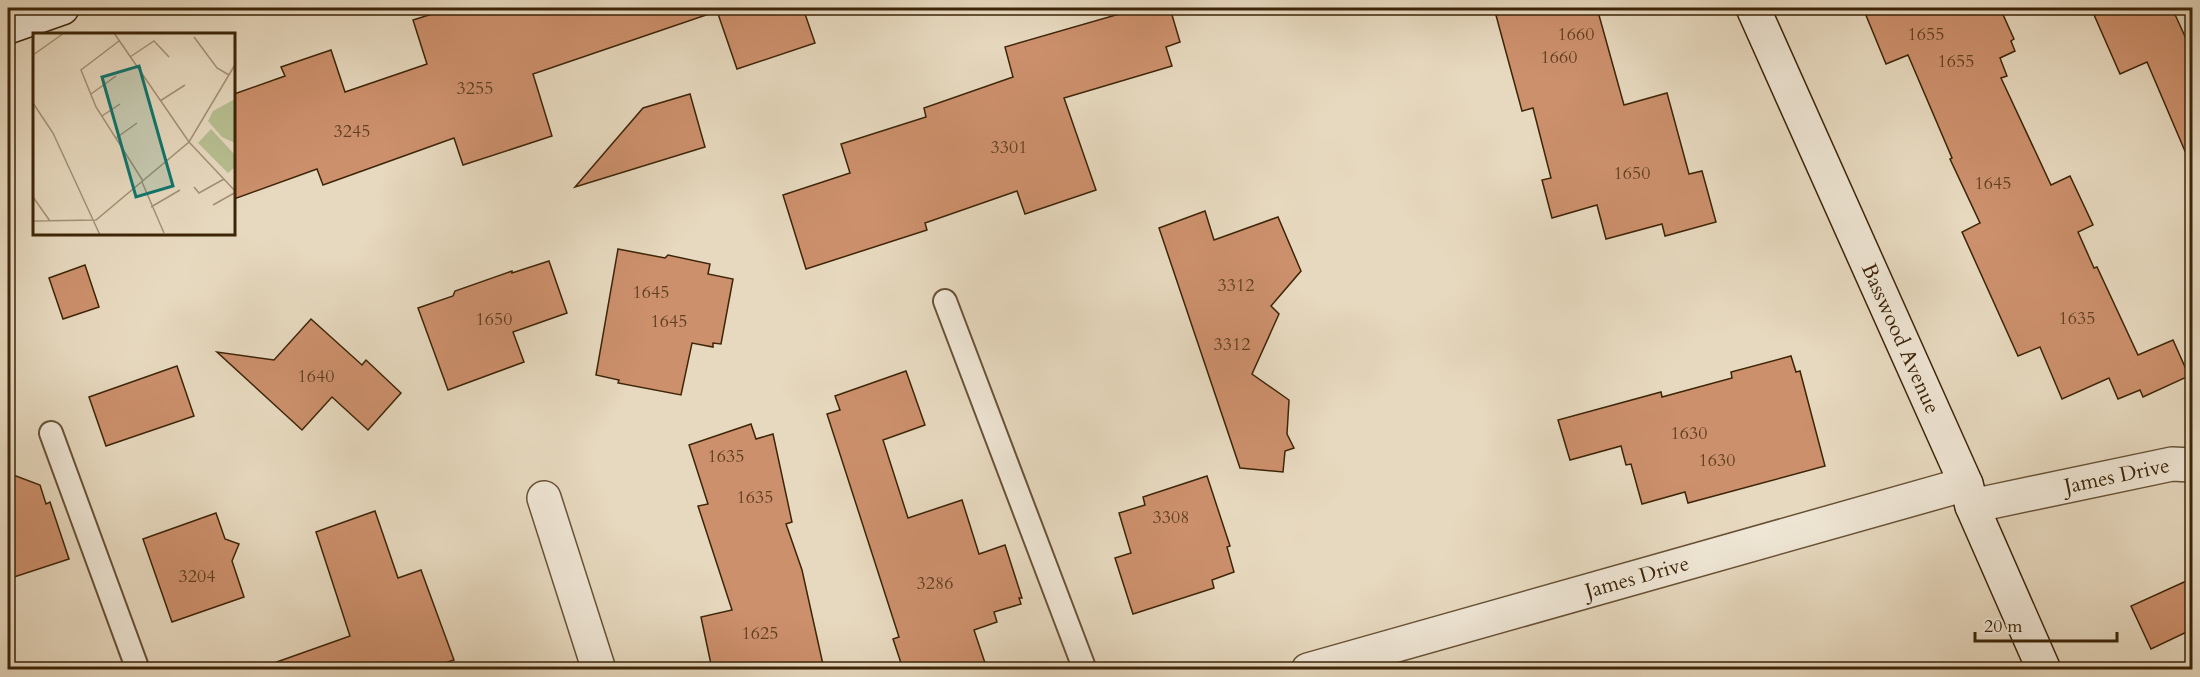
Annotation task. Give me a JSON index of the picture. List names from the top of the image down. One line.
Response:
{"streets":{"street":["Basswood Avenue","James Drive"]},"crossings":[["Basswood Avenue","James Drive"]],"house_numbers":["1660","1655","1660","1655","3255","3245","3301","1650","1645","3312","1645","1635","1650","1645","3312","1640","1630","1635","1630","1635","3308","3204","3286","1625"],"scale_bar":"20 m"}
